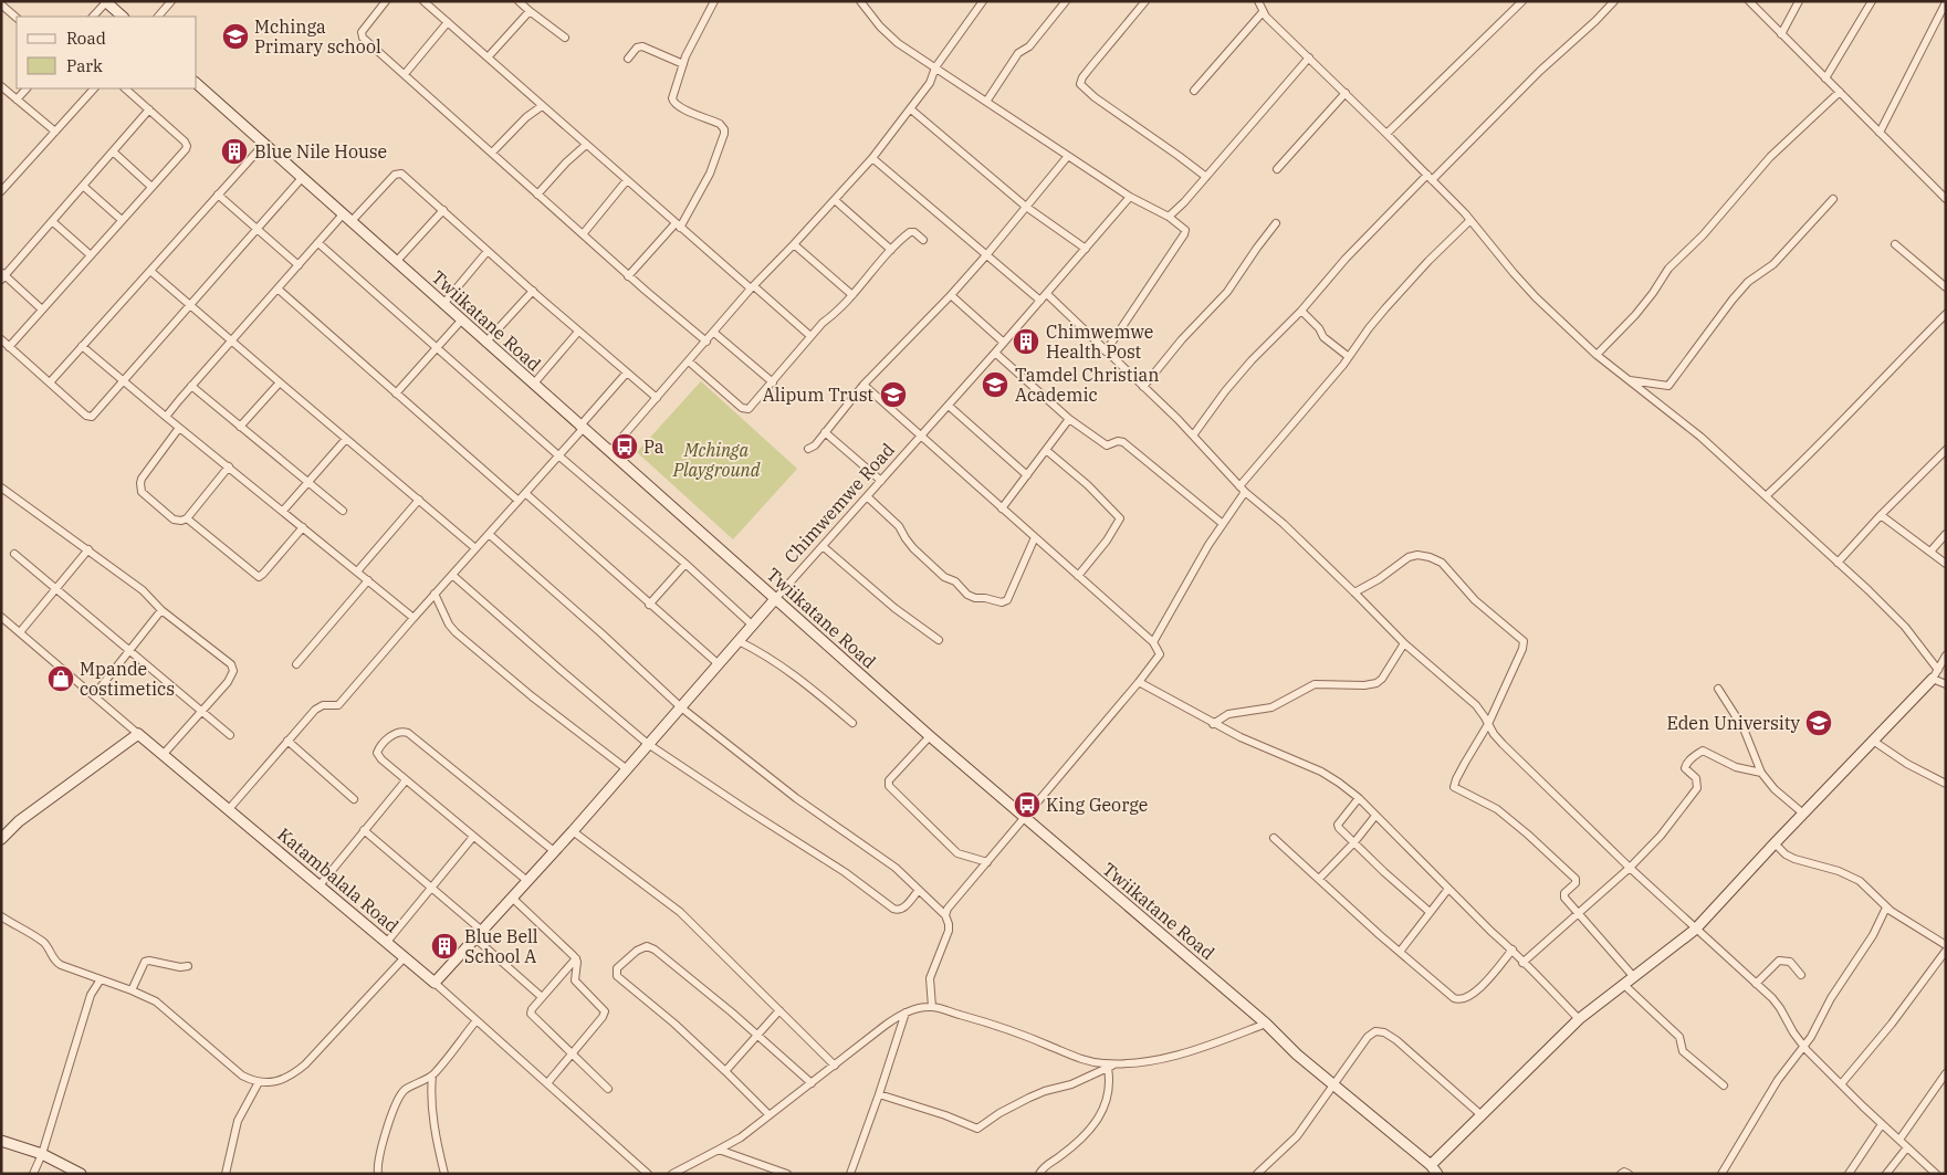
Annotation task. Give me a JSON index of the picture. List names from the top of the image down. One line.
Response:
{"streets":{"main road":["Twiikatane Road","Chimwemwe Road","Katambalala Road"]},"crossings":[["Twiikatane Road","Chimwemwe Road"],["Chimwemwe Road","Katambalala Road"]],"parks":["Mchinga Playground"],"places":{"school or university":["Mchinga Primary school","Tamdel Christian Academic","Alipum Trust","Eden University"],"building":["Blue Nile House","Chimwemwe Health Post","Blue Bell School A"],"bus stop":["Pa","King George"],"shop":["Mpande costimetics"]},"legend":["Road","Park"]}
